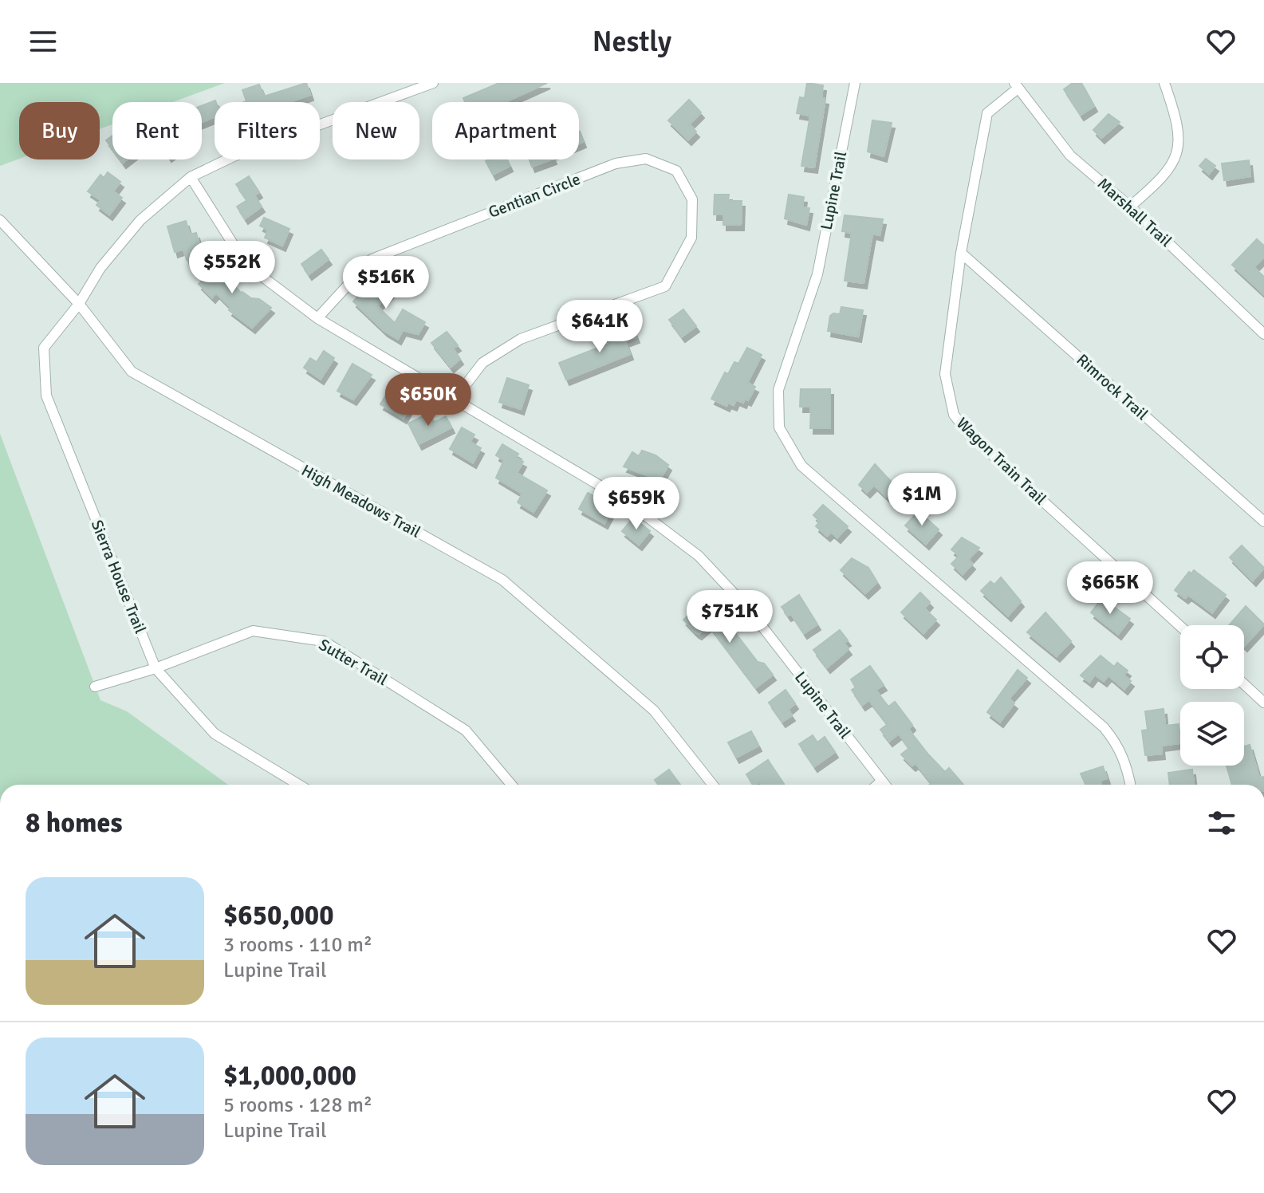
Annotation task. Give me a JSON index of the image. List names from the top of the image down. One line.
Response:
{"streets":{"street":["Lupine Trail","Gentian Circle","Marshall Trail","Rimrock Trail","Wagon Train Trail","High Meadows Trail","Sierra House Trail","Sutter Trail"]},"crossings":[["Lupine Trail","Gentian Circle"],["Marshall Trail","Wagon Train Trail"],["Rimrock Trail","Wagon Train Trail"],["High Meadows Trail","Sierra House Trail"],["Sierra House Trail","Sutter Trail"]],"page":{"header":"Nestly","chip":["Buy","Rent","Filters","New","Apartment"],"price":["$552K","$516K","$641K","$650K","$1M","$659K","$665K","$751K"],"heading":"8 homes","list":[{"name":"$650,000","note":"3 rooms · 110 m² · Lupine Trail"},{"name":"$1,000,000","note":"5 rooms · 128 m² · Lupine Trail"}]}}
